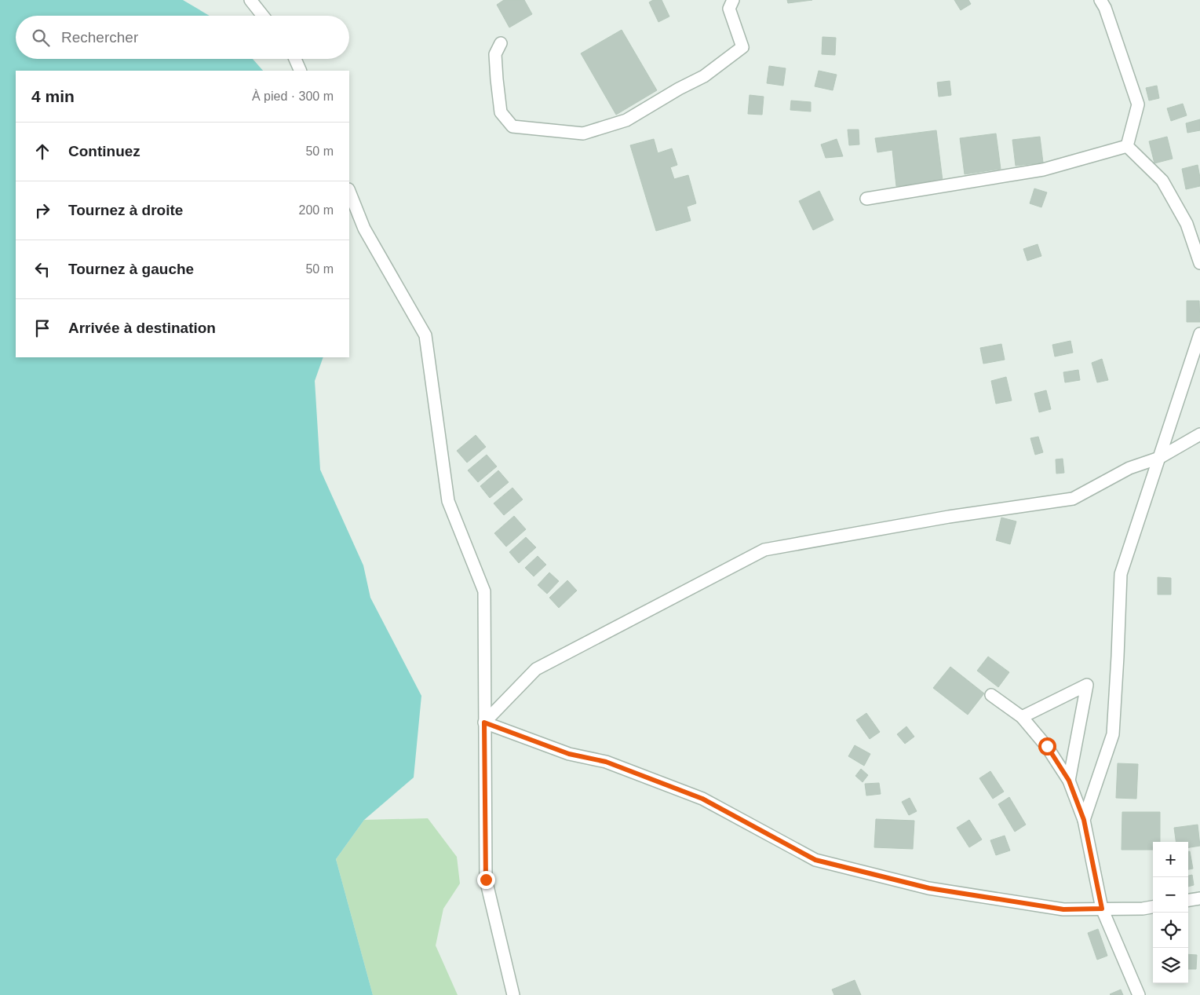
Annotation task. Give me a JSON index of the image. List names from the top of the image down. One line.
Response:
{"page":{"search":"Rechercher","heading":["4 min","À pied · 300 m"],"list":[["Continuez","50 m"],["Tournez à droite","200 m"],["Tournez à gauche","50 m"],"Arrivée à destination"],"map_buttons":["+","−"]}}
